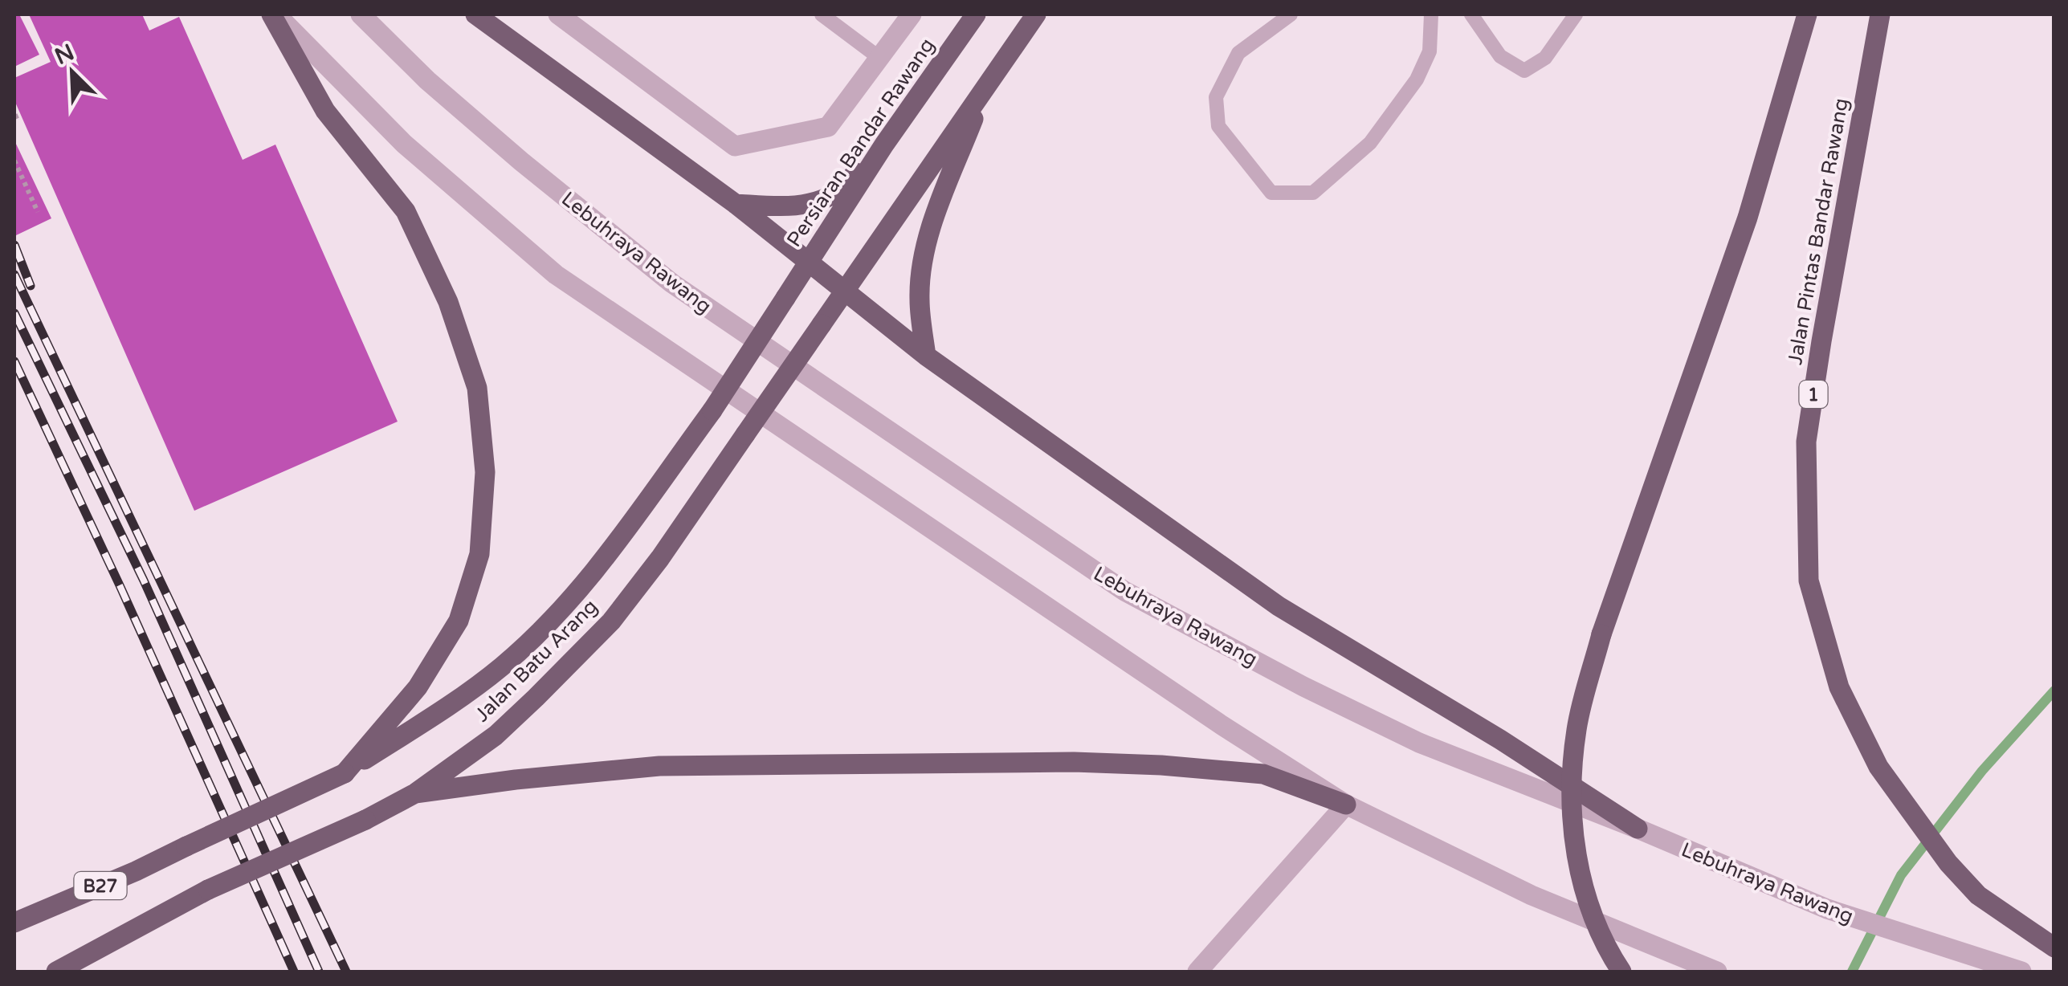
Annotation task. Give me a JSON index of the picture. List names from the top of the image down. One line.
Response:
{"streets":{"main road":["Persiaran Bandar Rawang","Jalan Pintas Bandar Rawang","1","Jalan Batu Arang","B27"],"street":["Lebuhraya Rawang"]},"crossings":[["Persiaran Bandar Rawang","B27"]],"north":"top left"}
